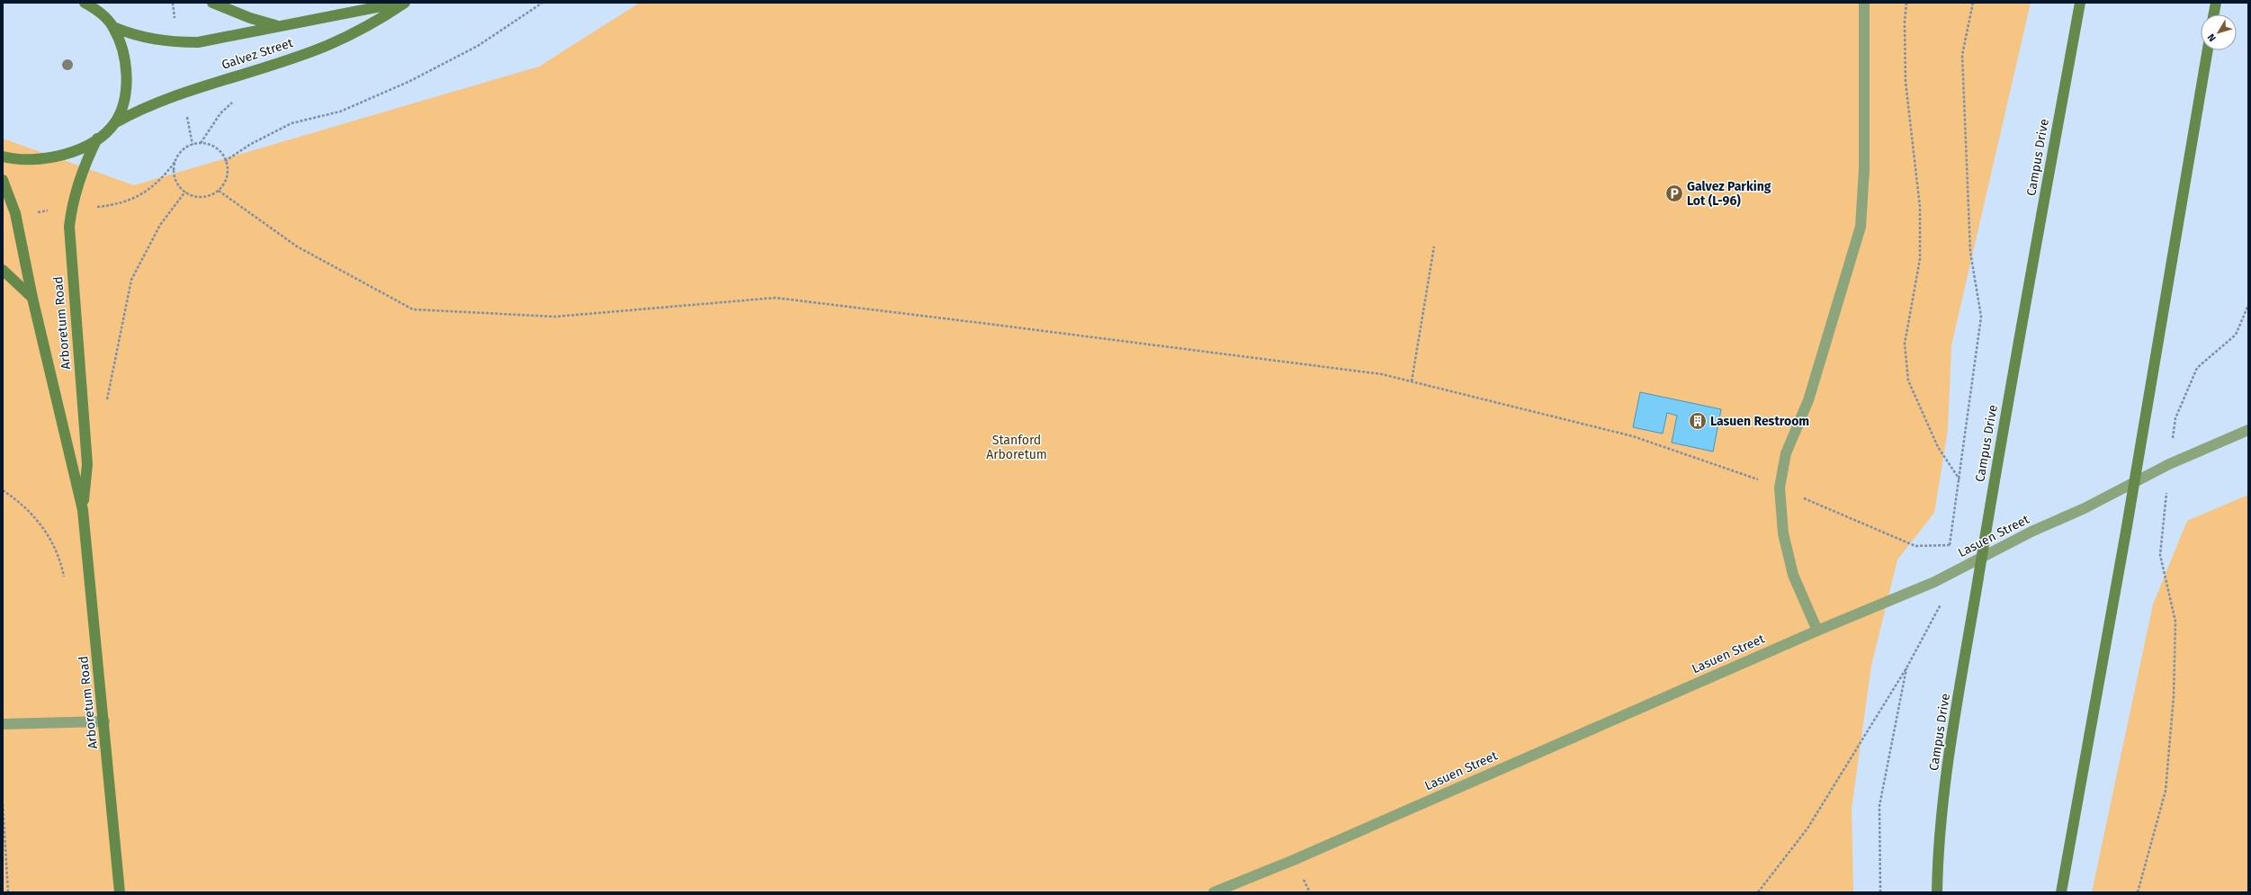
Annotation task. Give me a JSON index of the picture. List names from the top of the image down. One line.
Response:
{"streets":{"street":["Galvez Street","Campus Drive","Arboretum Road","Lasuen Street"]},"crossings":[["Campus Drive","Lasuen Street"]],"parks":["Stanford Arboretum"],"places":{"parking":["Galvez Parking Lot (L-96)"],"building":["Lasuen Restroom"]},"north":"bottom left"}
